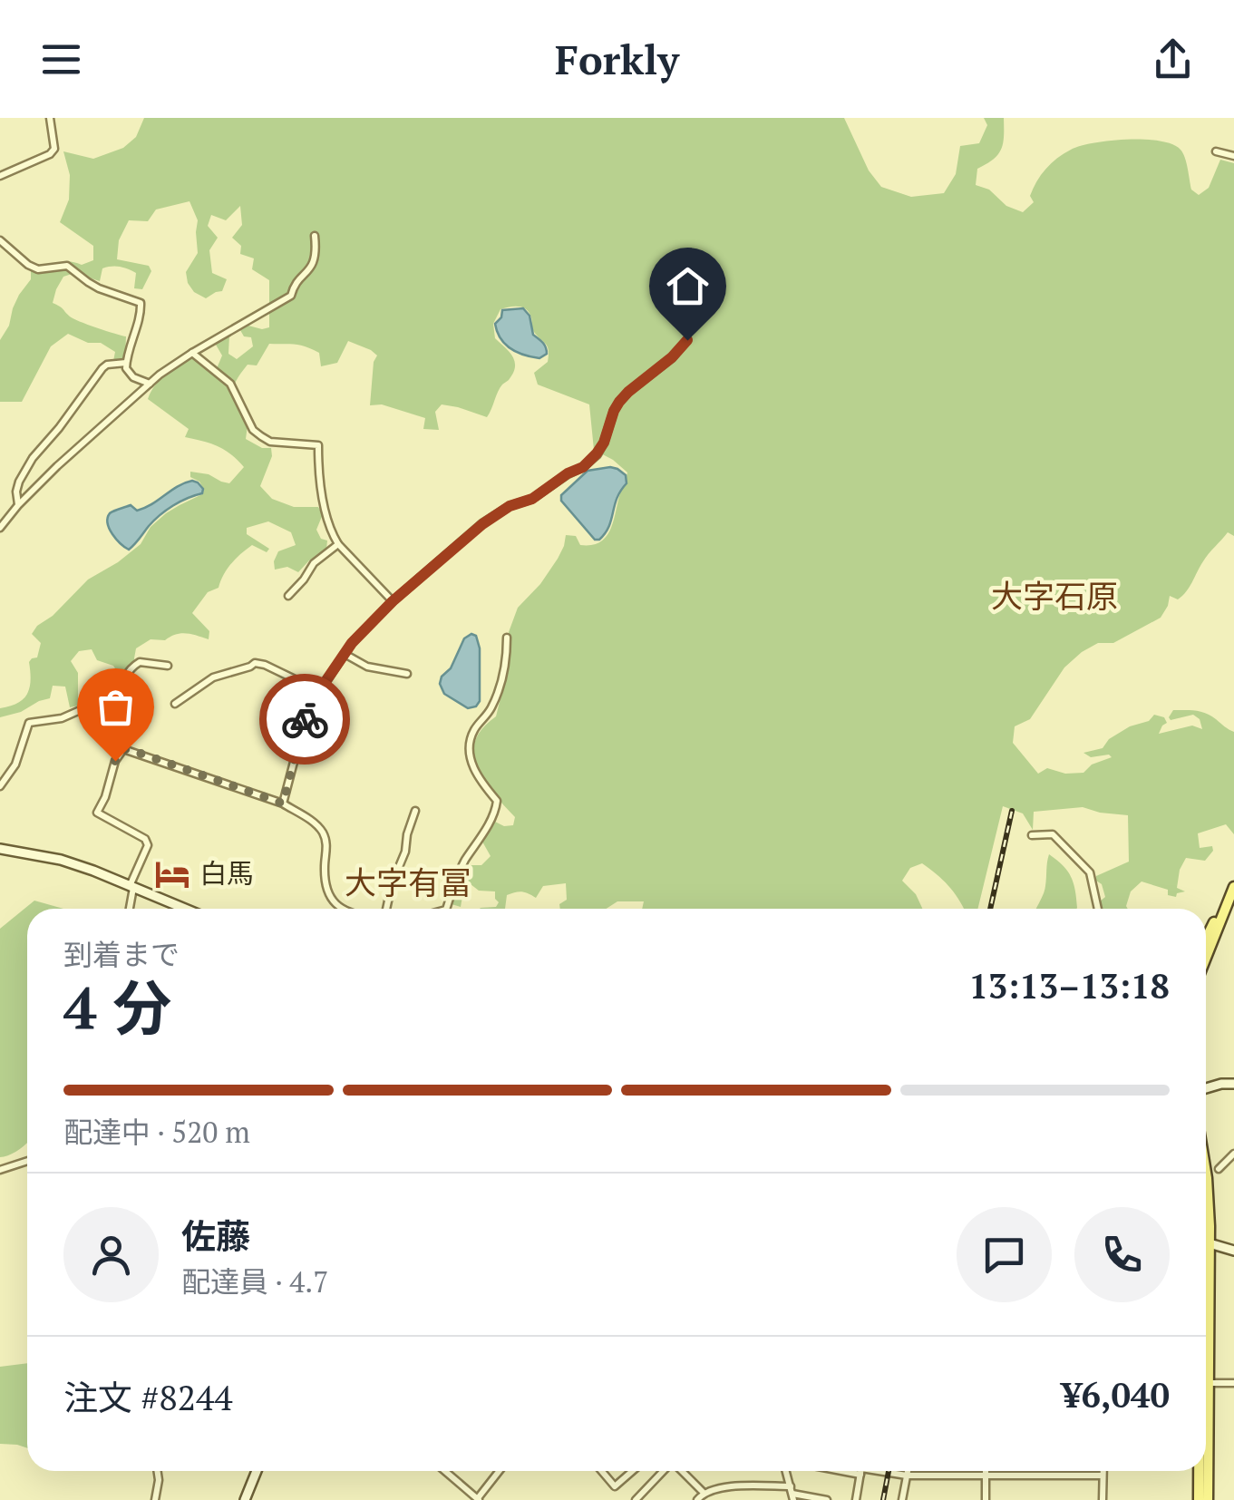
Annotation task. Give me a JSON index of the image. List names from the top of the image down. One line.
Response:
{"districts":["大字石原","大字有冨"],"places":{"hotel":["白馬"]},"page":{"header":"Forkly","heading":["4 分","到着まで","13:13–13:18"],"panel":["佐藤","配達員 · 4.7","注文 #8244","¥6,040"],"bar":"配達中 · 520 m"}}
